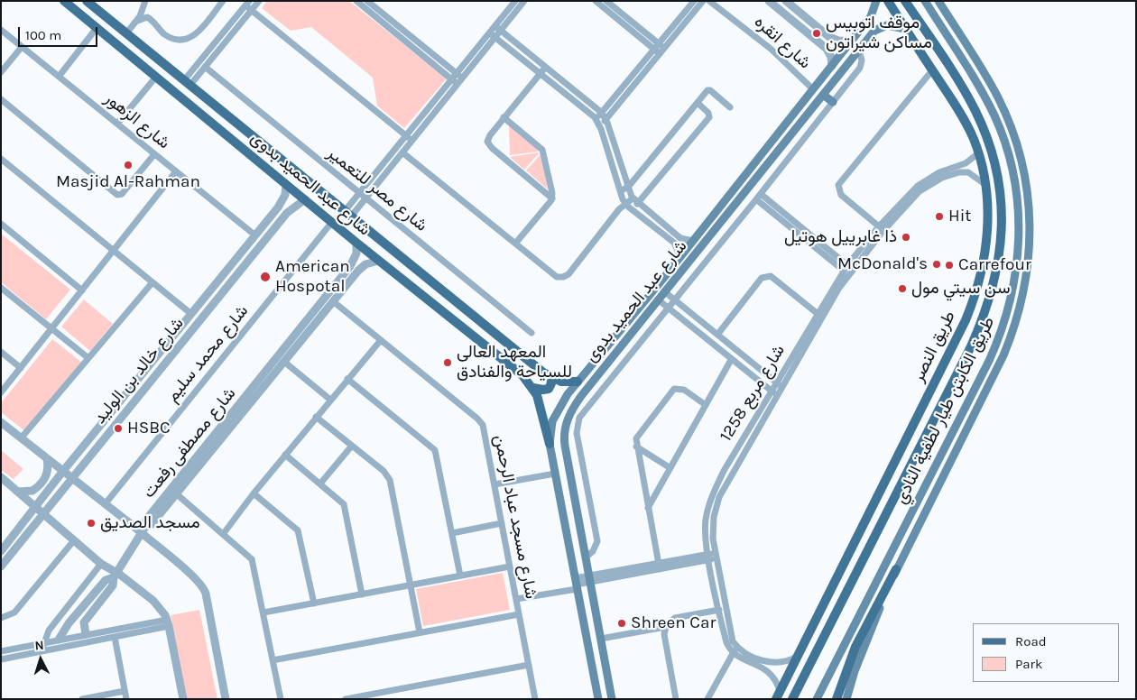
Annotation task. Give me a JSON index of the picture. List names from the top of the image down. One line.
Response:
{"streets":{"main road":["شارع عبد الحميد بدوى","طريق النصر","طريق الكابتن طيار لطفية النادي"],"street":["شارع انقره","شارع الزهور","شارع مصر للتعمير","شارع محمد سليم","شارع خالد بن الوليد","شارع مربع 1258","شارع مصطفى رفعت","شارع مسجد عباد الرحمن"]},"crossings":[["شارع انقره","شارع عبد الحميد بدوى"],["شارع الزهور","شارع خالد بن الوليد"],["شارع عبد الحميد بدوى","شارع محمد سليم"],["شارع عبد الحميد بدوى","شارع خالد بن الوليد"],["شارع عبد الحميد بدوى","شارع مصطفى رفعت"],["طريق النصر","شارع مربع 1258"],["شارع مصطفى رفعت","شارع مسجد عباد الرحمن"]],"places":["موقف اتوبيس مساكن شيراتون","Masjid Al-Rahman","Hit","ذا غابرييل هوتيل","McDonald's","Carrefour","American Hospotal","سن سيتي مول","المعهد العالى للسياحة والفنادق","HSBC","مسجد الصديق","Shreen Car"],"legend":["Road","Park"],"scale_bar":"100 m","north":"top"}
